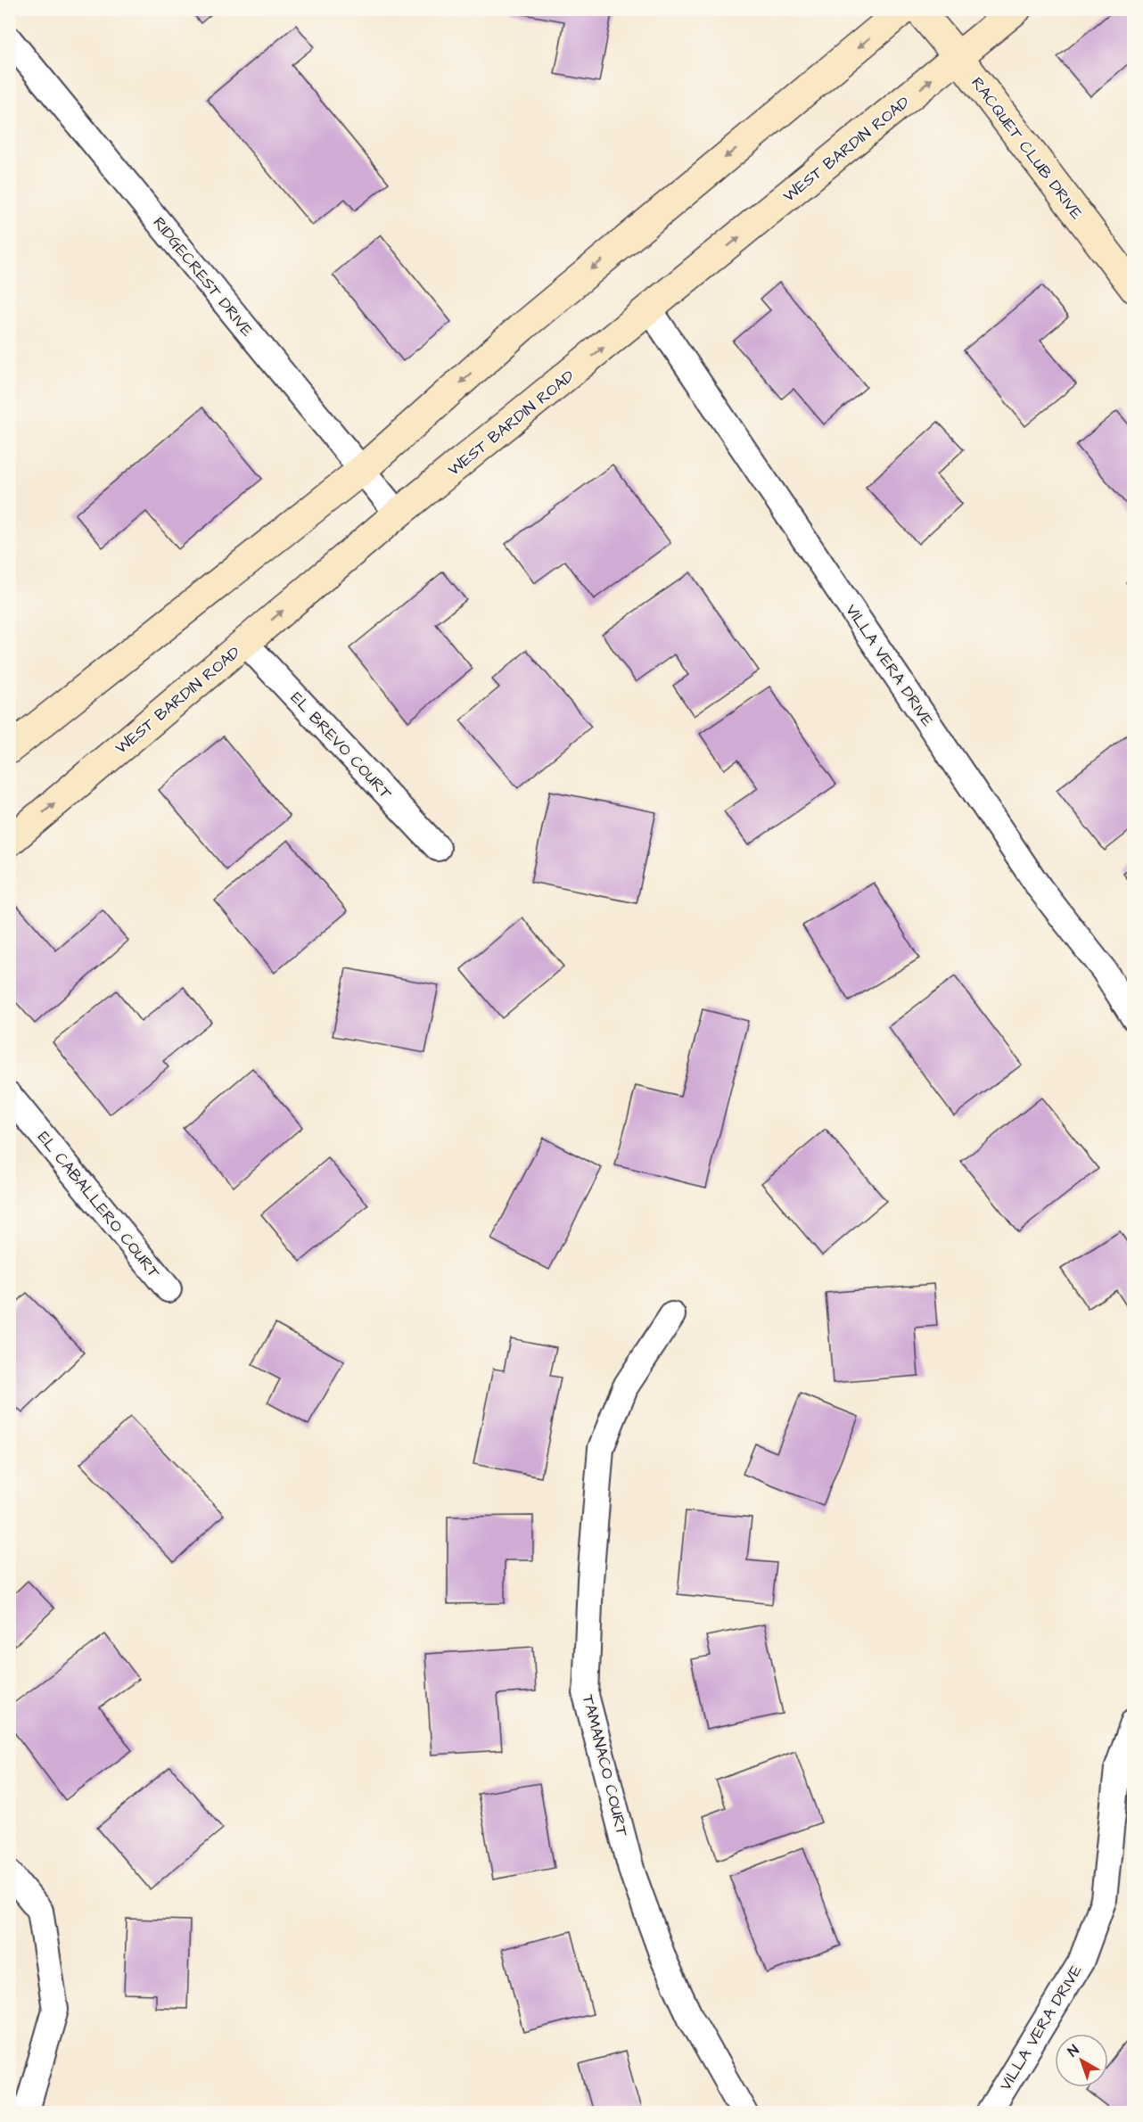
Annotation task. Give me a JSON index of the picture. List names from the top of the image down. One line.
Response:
{"streets":{"main road":["RACQUET CLUB DRIVE","WEST BARDIN ROAD"],"street":["RIDGECREST DRIVE","VILLA VERA DRIVE","EL BREVO COURT","EL CABALLERO COURT","TAMANACO COURT"]},"crossings":[["RACQUET CLUB DRIVE","WEST BARDIN ROAD"],["WEST BARDIN ROAD","RIDGECREST DRIVE"],["WEST BARDIN ROAD","VILLA VERA DRIVE"],["WEST BARDIN ROAD","EL BREVO COURT"]],"north":"top left"}
